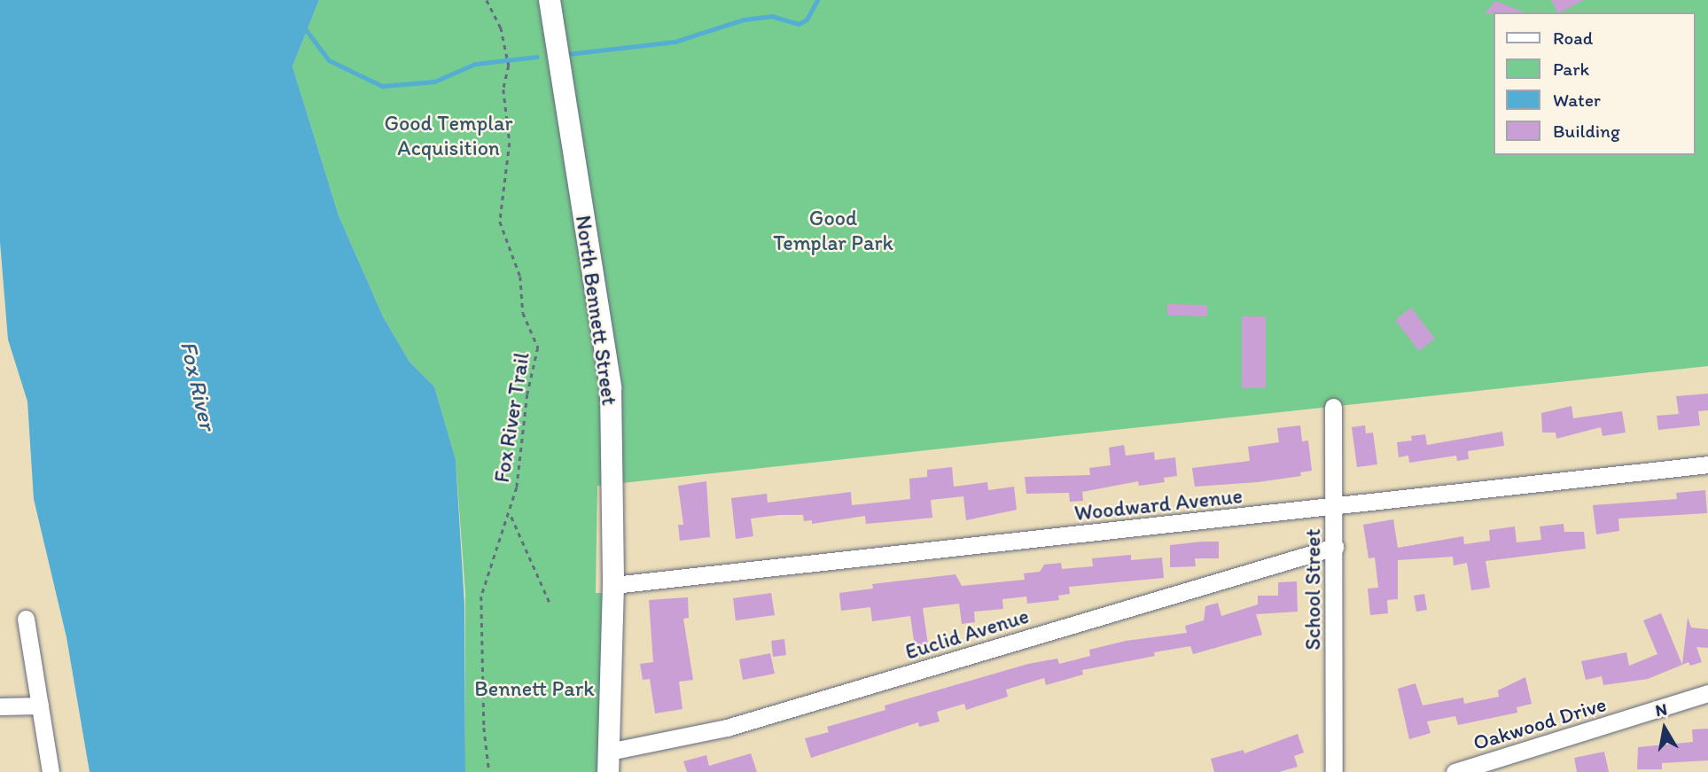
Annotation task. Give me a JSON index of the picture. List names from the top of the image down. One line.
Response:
{"streets":{"main road":["North Bennett Street"],"street":["Woodward Avenue","School Street","Euclid Avenue","Oakwood Drive"],"path":["Fox River Trail"]},"crossings":[["North Bennett Street","Woodward Avenue"],["North Bennett Street","Euclid Avenue"],["Woodward Avenue","School Street"],["School Street","Euclid Avenue"]],"water":["Fox River"],"parks":["Good Templar Acquisition","Good Templar Park","Bennett Park"],"legend":["Road","Park","Water","Building"],"north":"top"}
